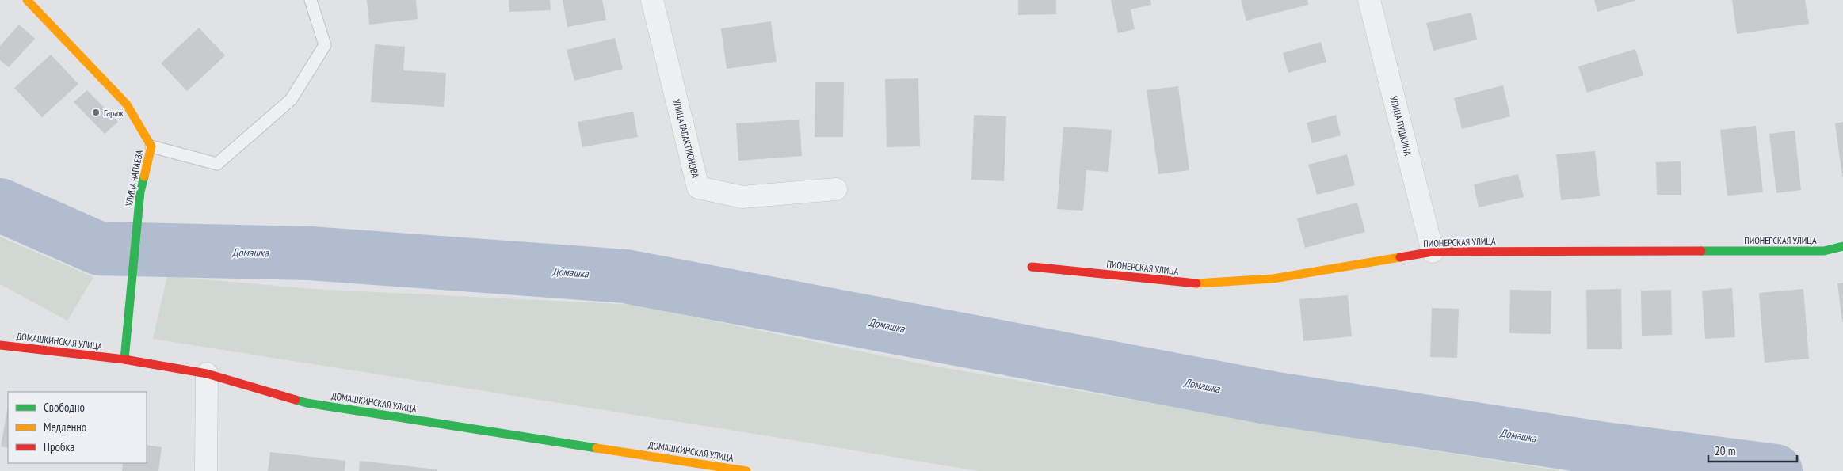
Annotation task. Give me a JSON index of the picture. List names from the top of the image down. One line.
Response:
{"streets":{"street":["УЛИЦА ПУШКИНА","УЛИЦА ГАЛАКТИОНОВА","УЛИЦА ЧАПАЕВА","ПИОНЕРСКАЯ УЛИЦА","ДОМАШКИНСКАЯ УЛИЦА"]},"crossings":[["УЛИЦА ПУШКИНА","ПИОНЕРСКАЯ УЛИЦА"],["УЛИЦА ЧАПАЕВА","ДОМАШКИНСКАЯ УЛИЦА"]],"water":["Домашка"],"places":["Гараж"],"legend":["Свободно","Медленно","Пробка"],"scale_bar":"20 m"}
